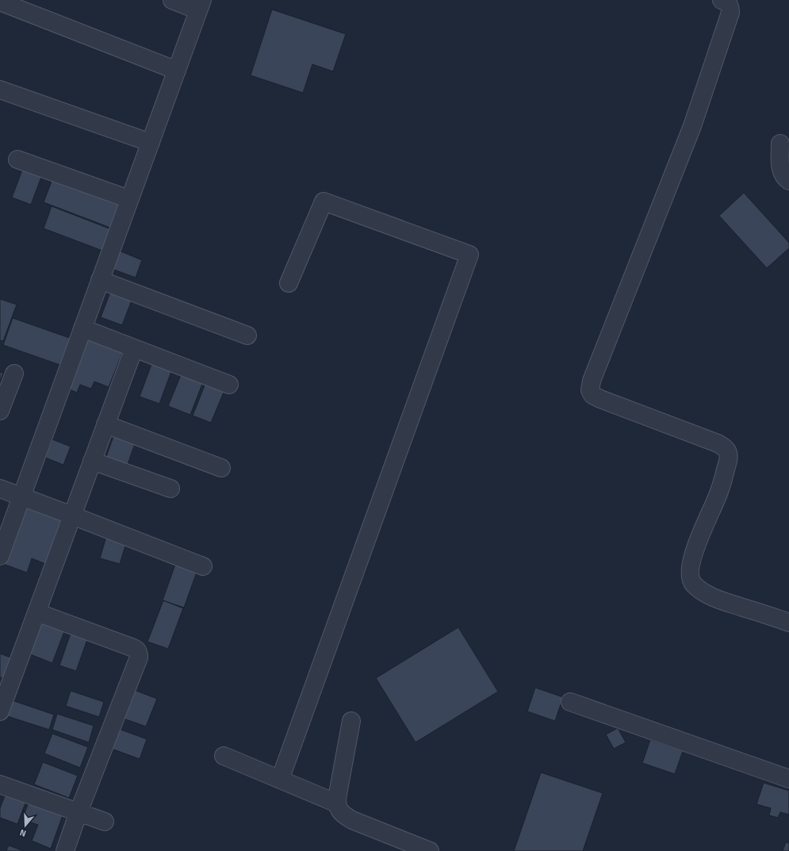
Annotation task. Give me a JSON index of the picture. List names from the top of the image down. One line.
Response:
{"north":"bottom"}
